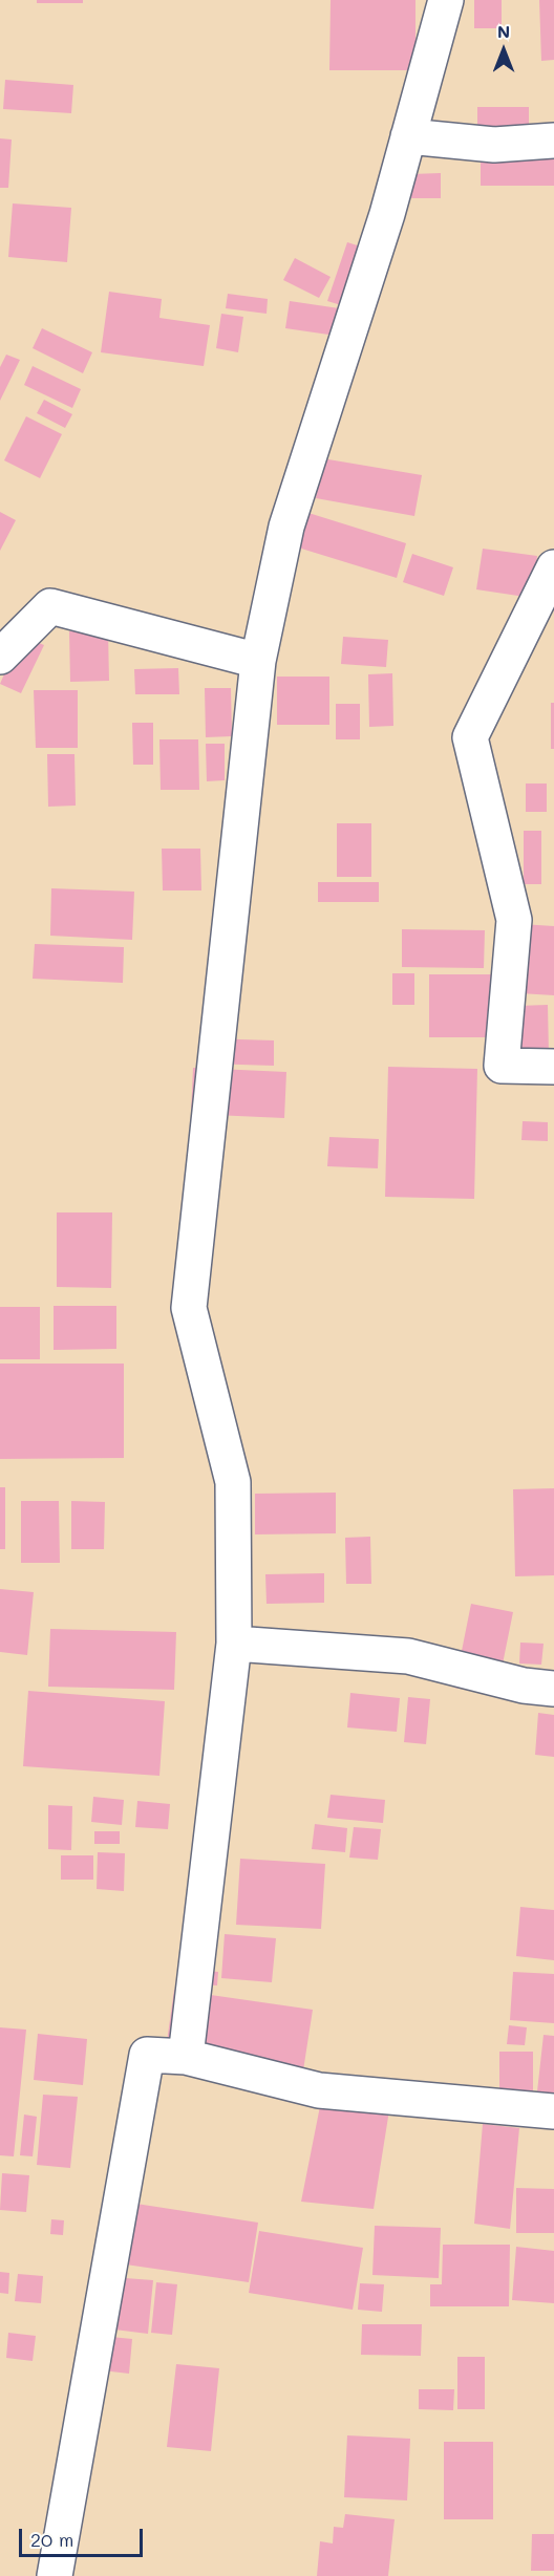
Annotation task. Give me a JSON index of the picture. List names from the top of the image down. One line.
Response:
{"scale_bar":"20 m","north":"top"}
